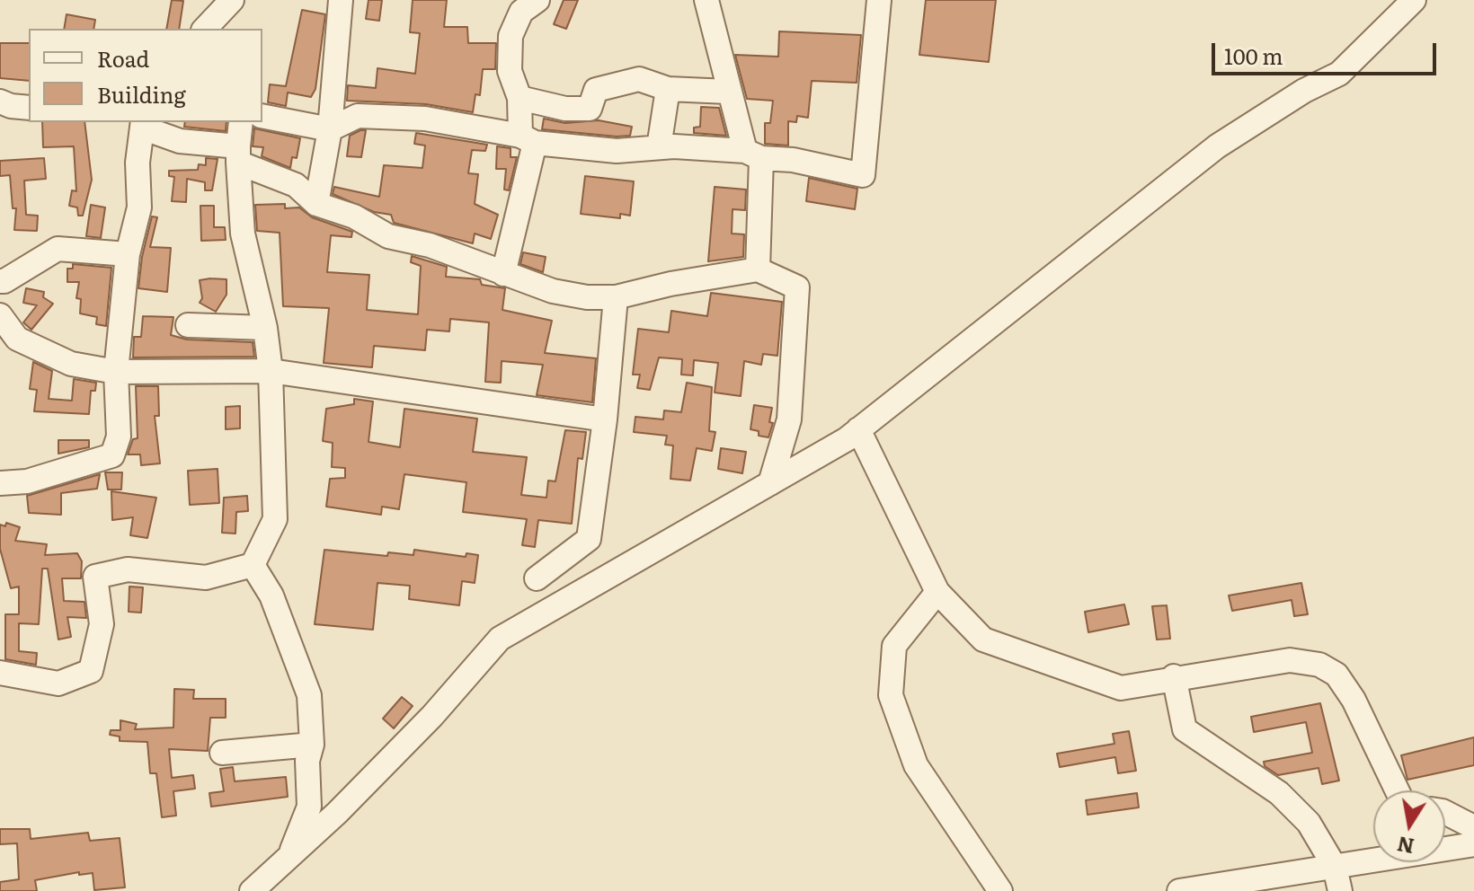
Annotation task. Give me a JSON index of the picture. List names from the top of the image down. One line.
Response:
{"legend":["Road","Building"],"scale_bar":"100 m","north":"bottom"}
